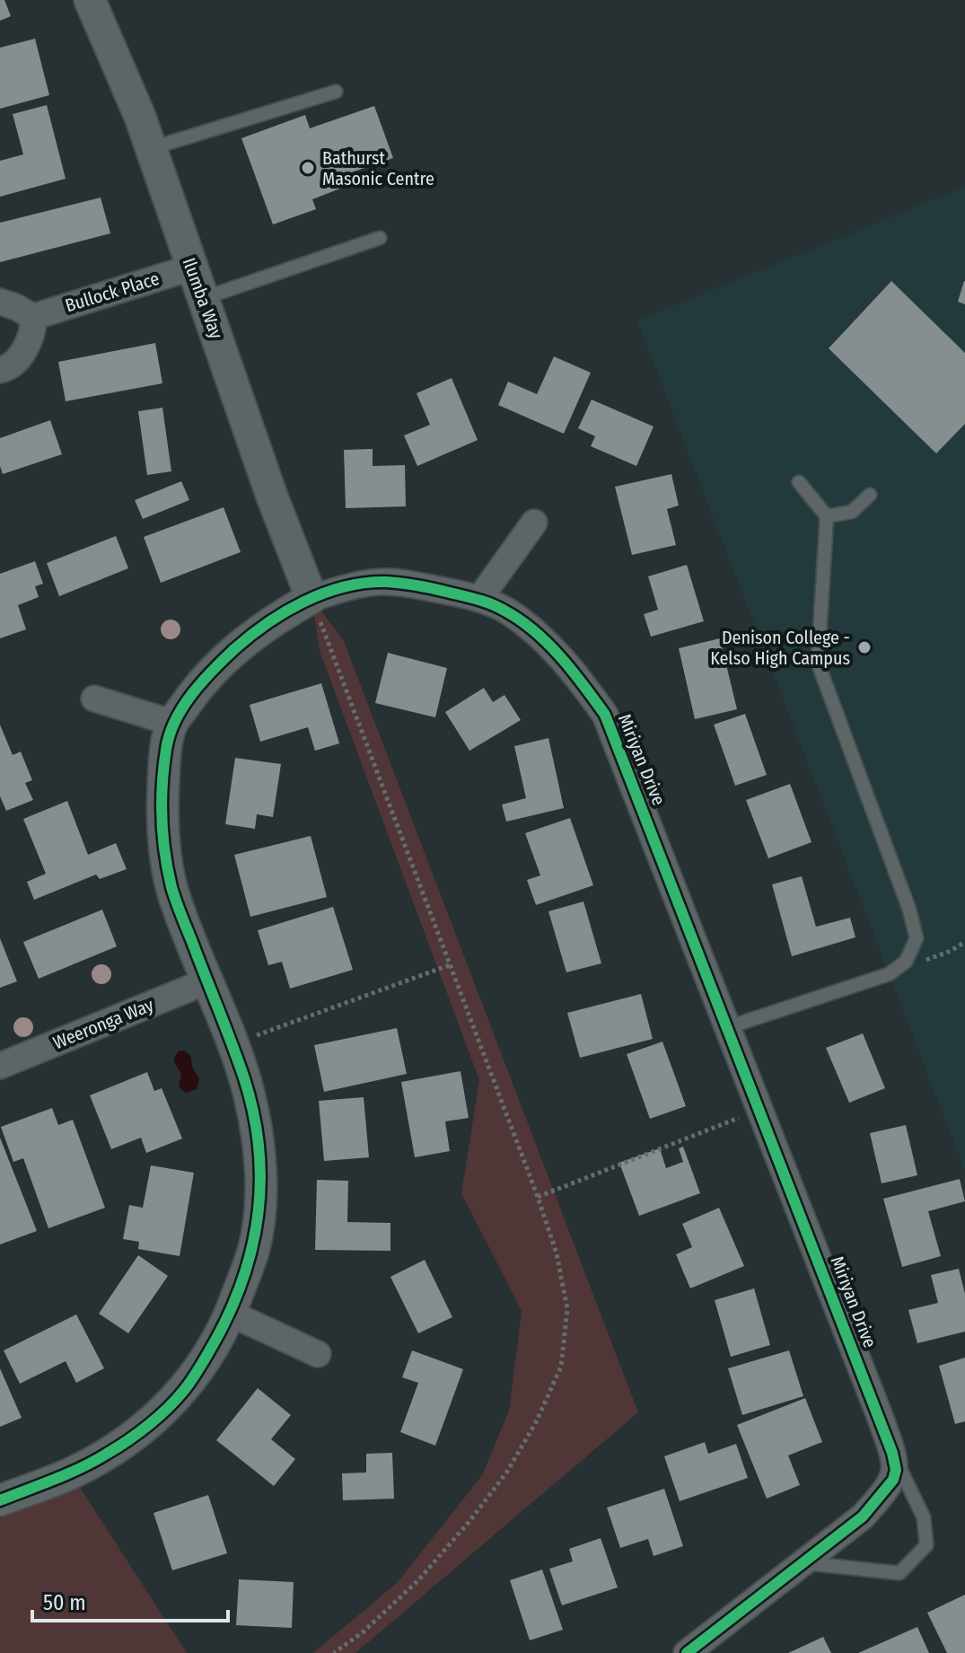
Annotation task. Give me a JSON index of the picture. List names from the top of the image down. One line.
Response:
{"streets":{"street":["Bullock Place","Ilumba Way","Miriyan Drive","Weeronga Way"]},"crossings":[["Bullock Place","Ilumba Way"],["Ilumba Way","Miriyan Drive"],["Miriyan Drive","Weeronga Way"]],"places":["Bathurst Masonic Centre","Denison College - Kelso High Campus"],"scale_bar":"50 m"}
